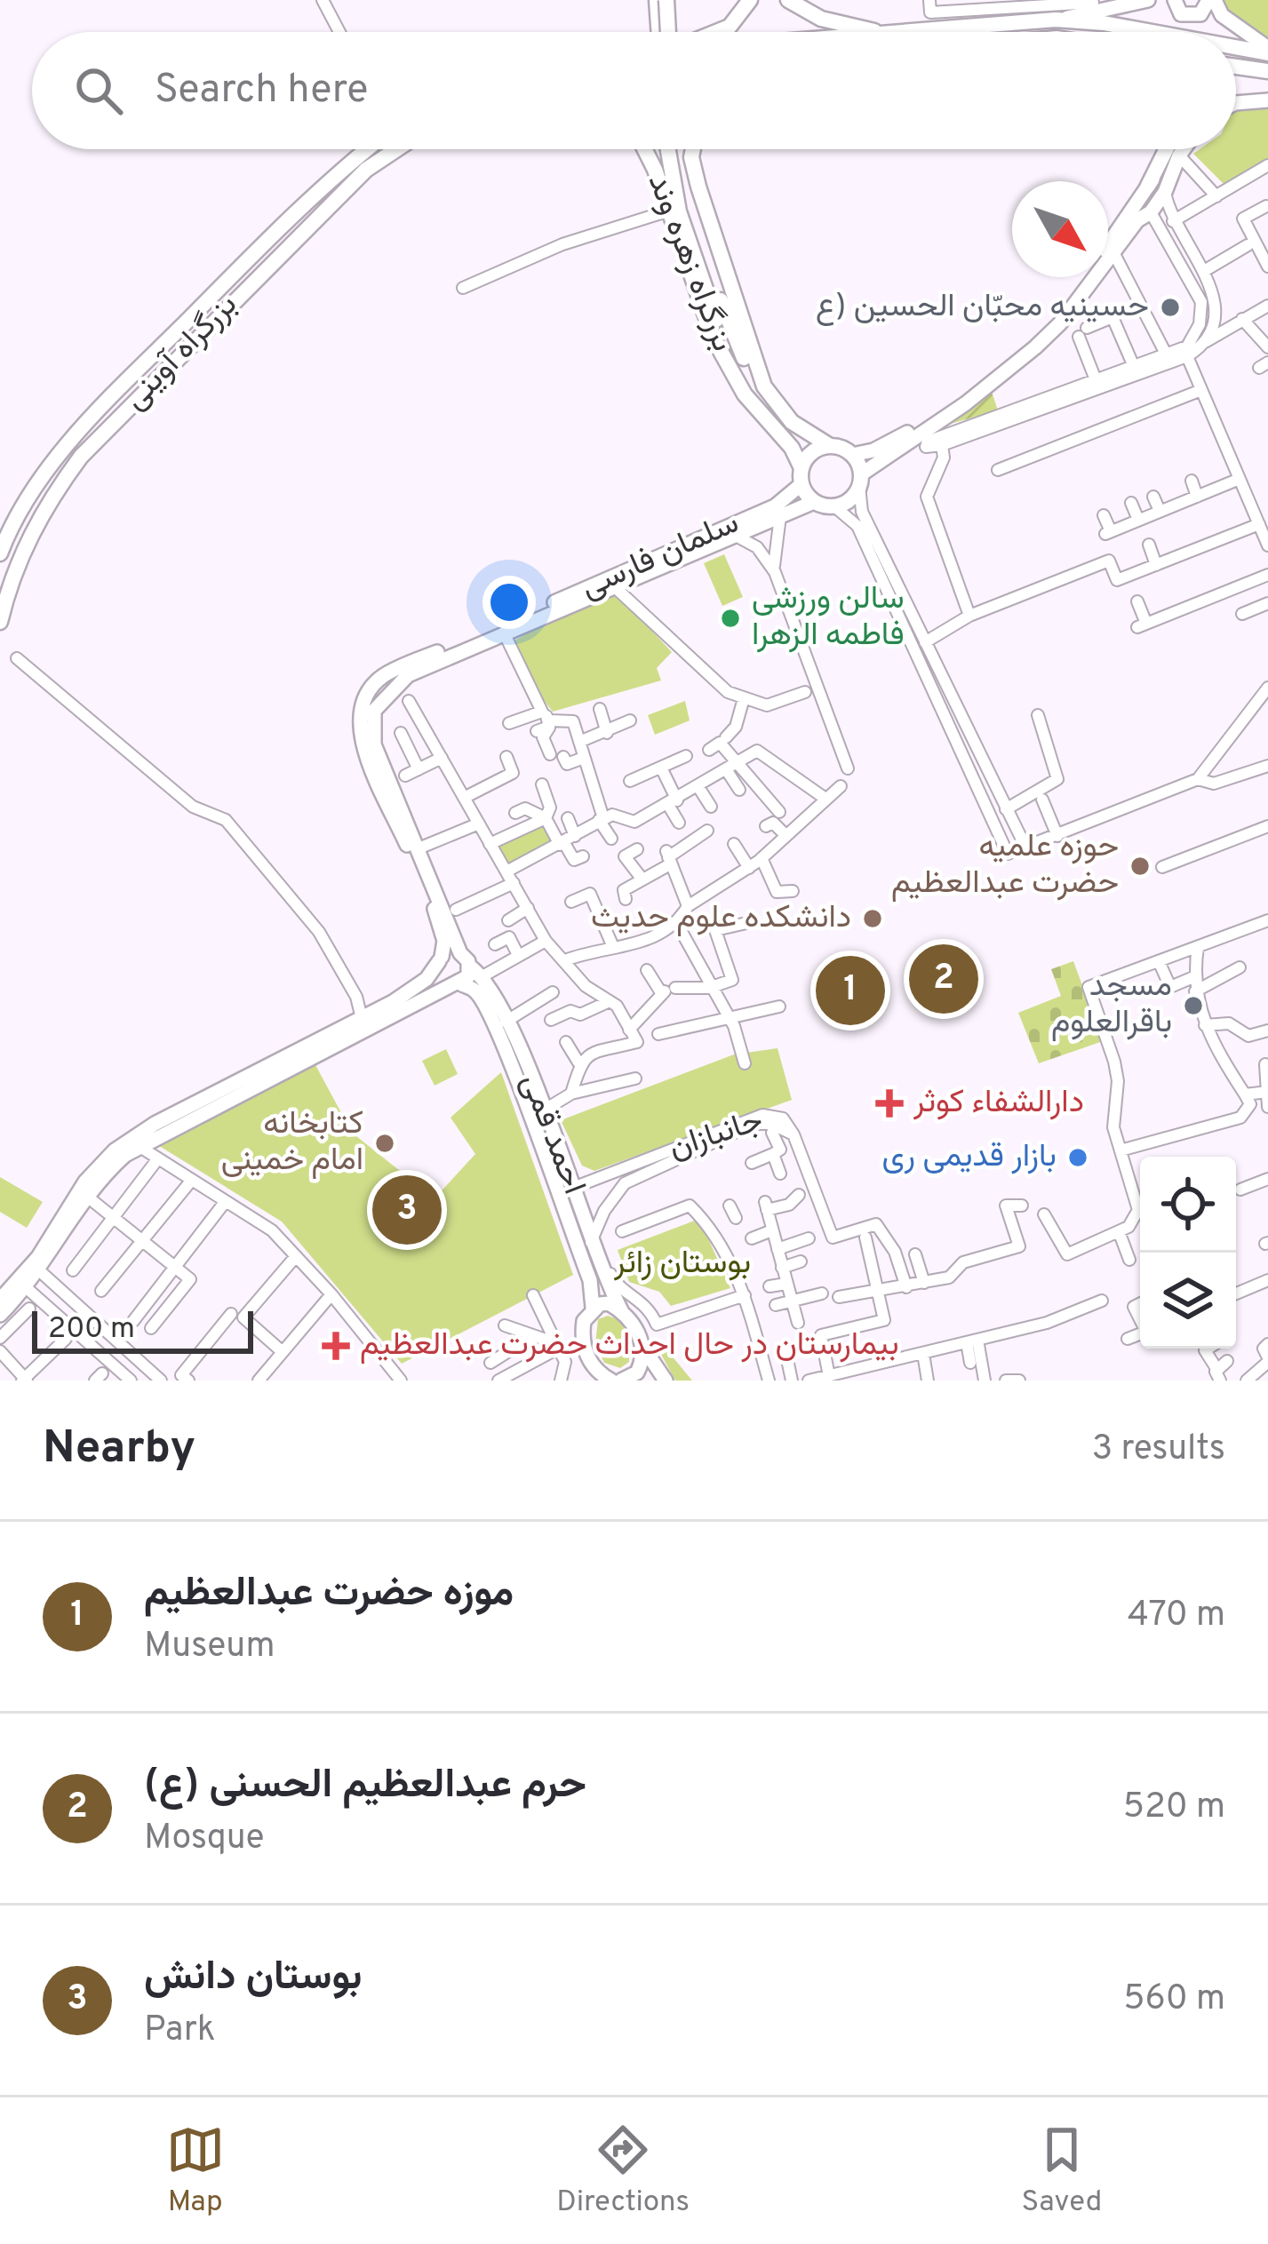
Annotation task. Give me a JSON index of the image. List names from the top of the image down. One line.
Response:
{"streets":{"highway":["بزرگراه زهره وند","بزرگراه آوینی"],"main road":["سلمان فارسی","احمد قمی"],"street":["جانبازان"]},"crossings":[["بزرگراه زهره وند","سلمان فارسی"],["سلمان فارسی","احمد قمی"],["احمد قمی","جانبازان"]],"parks":["بوستان زائر"],"places":{"other":["حسینیه محبّان الحسین (ع","سالن ورزشی فاطمه الزهرا","حوزه علمیه حضرت عبدالعظیم","دانشکده علوم حدیث","مسجد باقرالعلوم","کتابخانه امام خمینی","بازار قدیمی ری"],"health":["دارالشفاء کوثر","بیمارستان در حال احداث حضرت عبدالعظیم"]},"scale_bar":"200 m","north":"bottom right","page":{"search":"Search here","pins":["2","1","3"],"scale":"200 m","heading":["Nearby","3 results"],"list":[{"mark":"1","name":"موزه حضرت عبدالعظیم","note":"Museum","value":"470 m"},{"mark":"2","name":"حرم عبدالعظیم الحسنی (ع)","note":"Mosque","value":"520 m"},{"mark":"3","name":"بوستان دانش","note":"Park","value":"560 m"}],"nav":["Map","Directions","Saved"]}}
